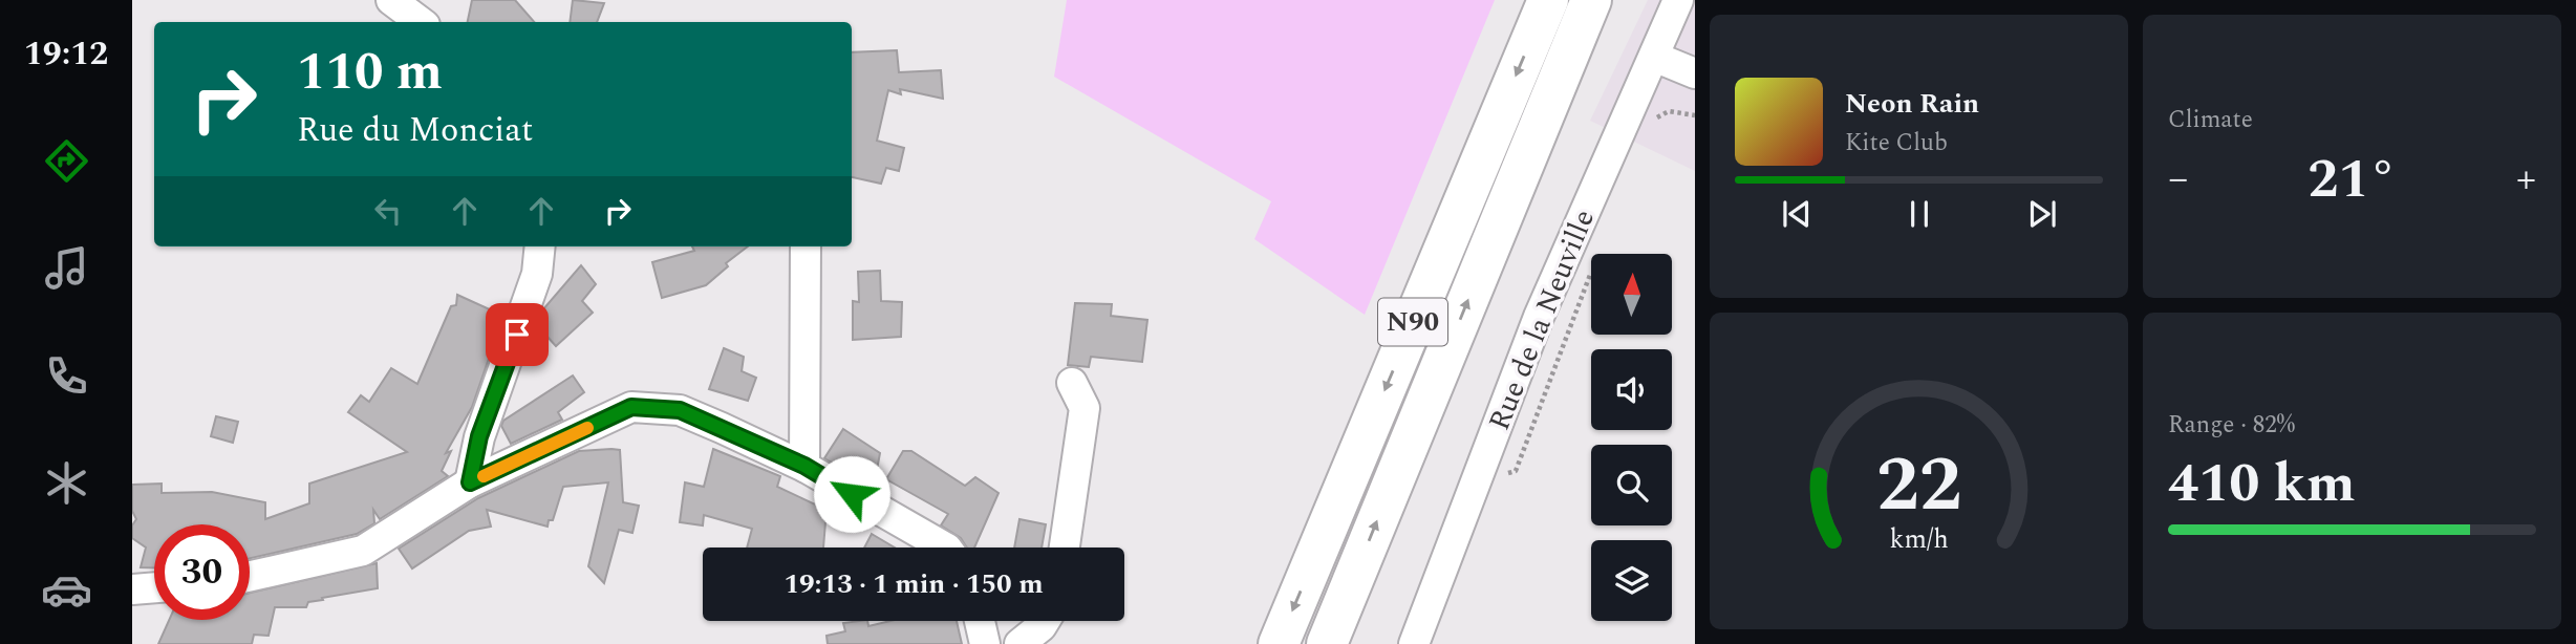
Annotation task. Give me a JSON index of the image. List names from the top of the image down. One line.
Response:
{"streets":{"highway":["N90"],"street":["Rue de la Neuville"]},"north":"top","page":{"tabs":"19:12","tile":["Climate",["Range · 82%","410 km"]],"turn":["110 m","Rue du Monciat"],"song":["Neon Rain","Kite Club"],"heat":["−","21°","+"],"limit":"30","trip":"19:13 · 1 min · 150 m","gauge":["22","km/h"]}}
